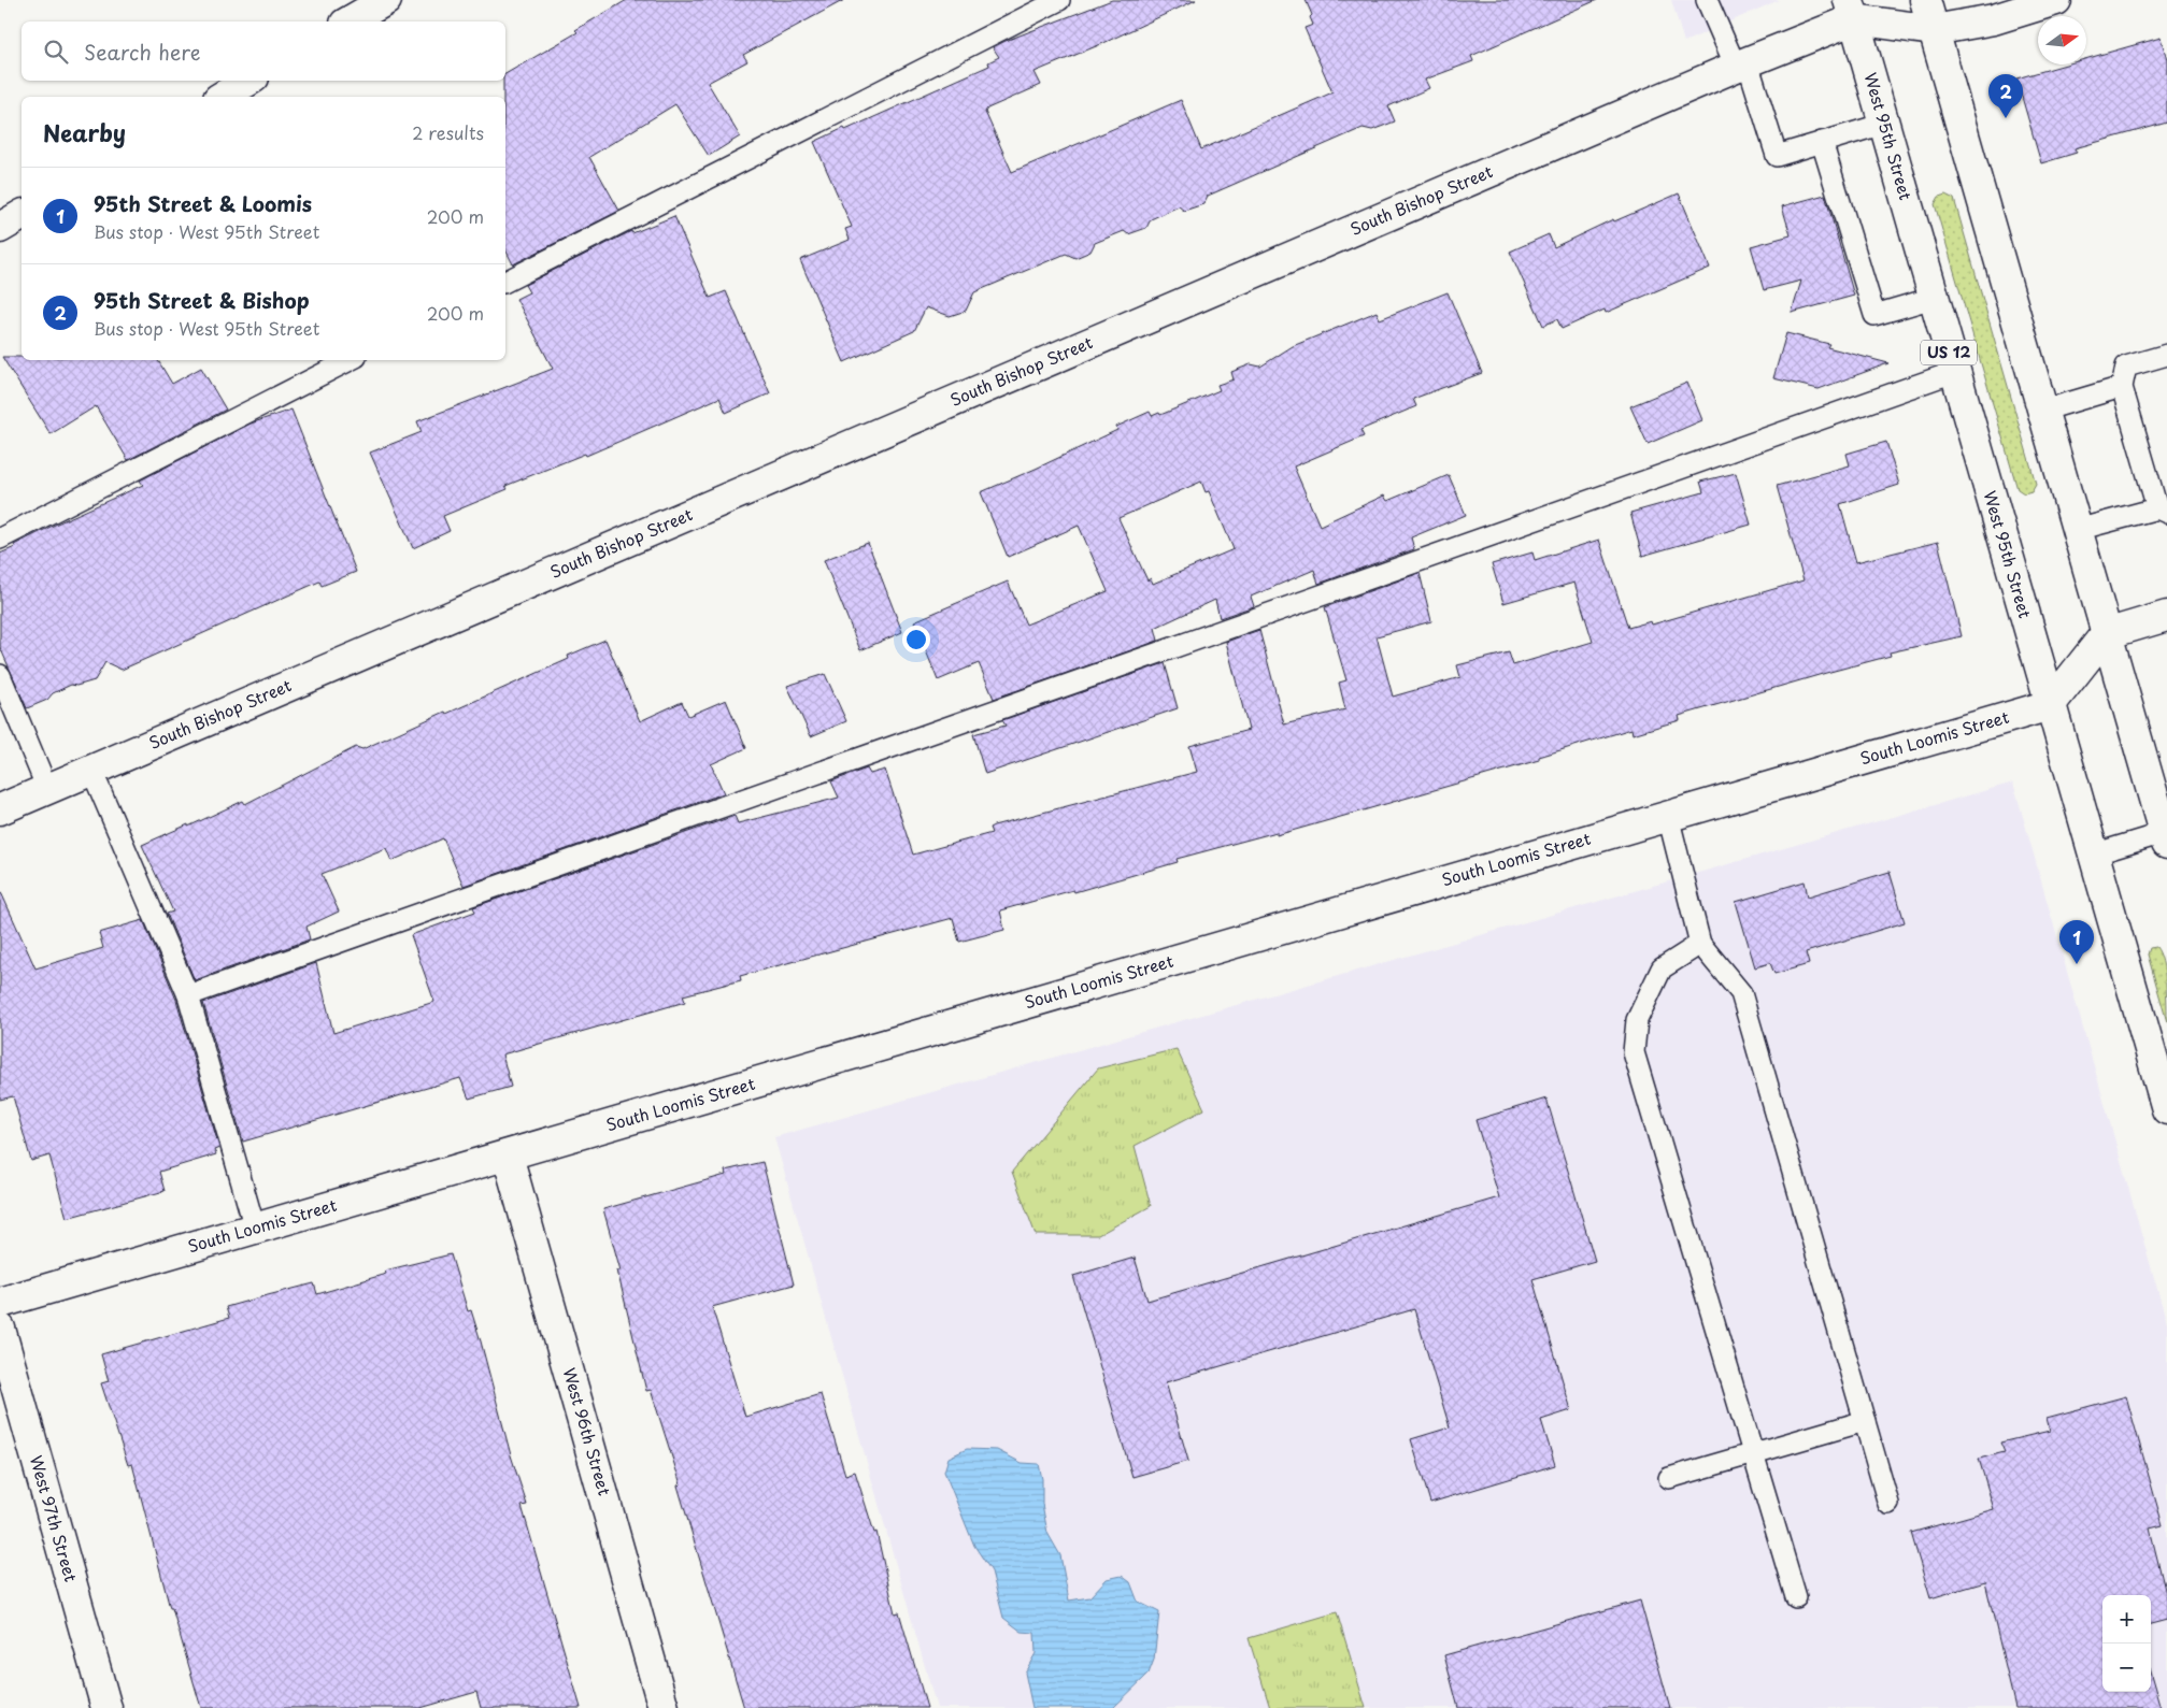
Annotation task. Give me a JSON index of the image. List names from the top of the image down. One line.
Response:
{"streets":{"street":["West 95th Street","South Bishop Street","US 12","South Loomis Street","West 96th Street","West 97th Street"]},"crossings":[["West 95th Street","South Bishop Street"],["West 95th Street","South Loomis Street"],["South Loomis Street","West 96th Street"]],"north":"right","page":{"search":"Search here","pins":["2","1"],"heading":["Nearby","2 results"],"list":[{"mark":"1","name":"95th Street & Loomis","note":"Bus stop · West 95th Street","value":"200 m"},{"mark":"2","name":"95th Street & Bishop","note":"Bus stop · West 95th Street","value":"200 m"}],"map_buttons":["+","−"]}}
